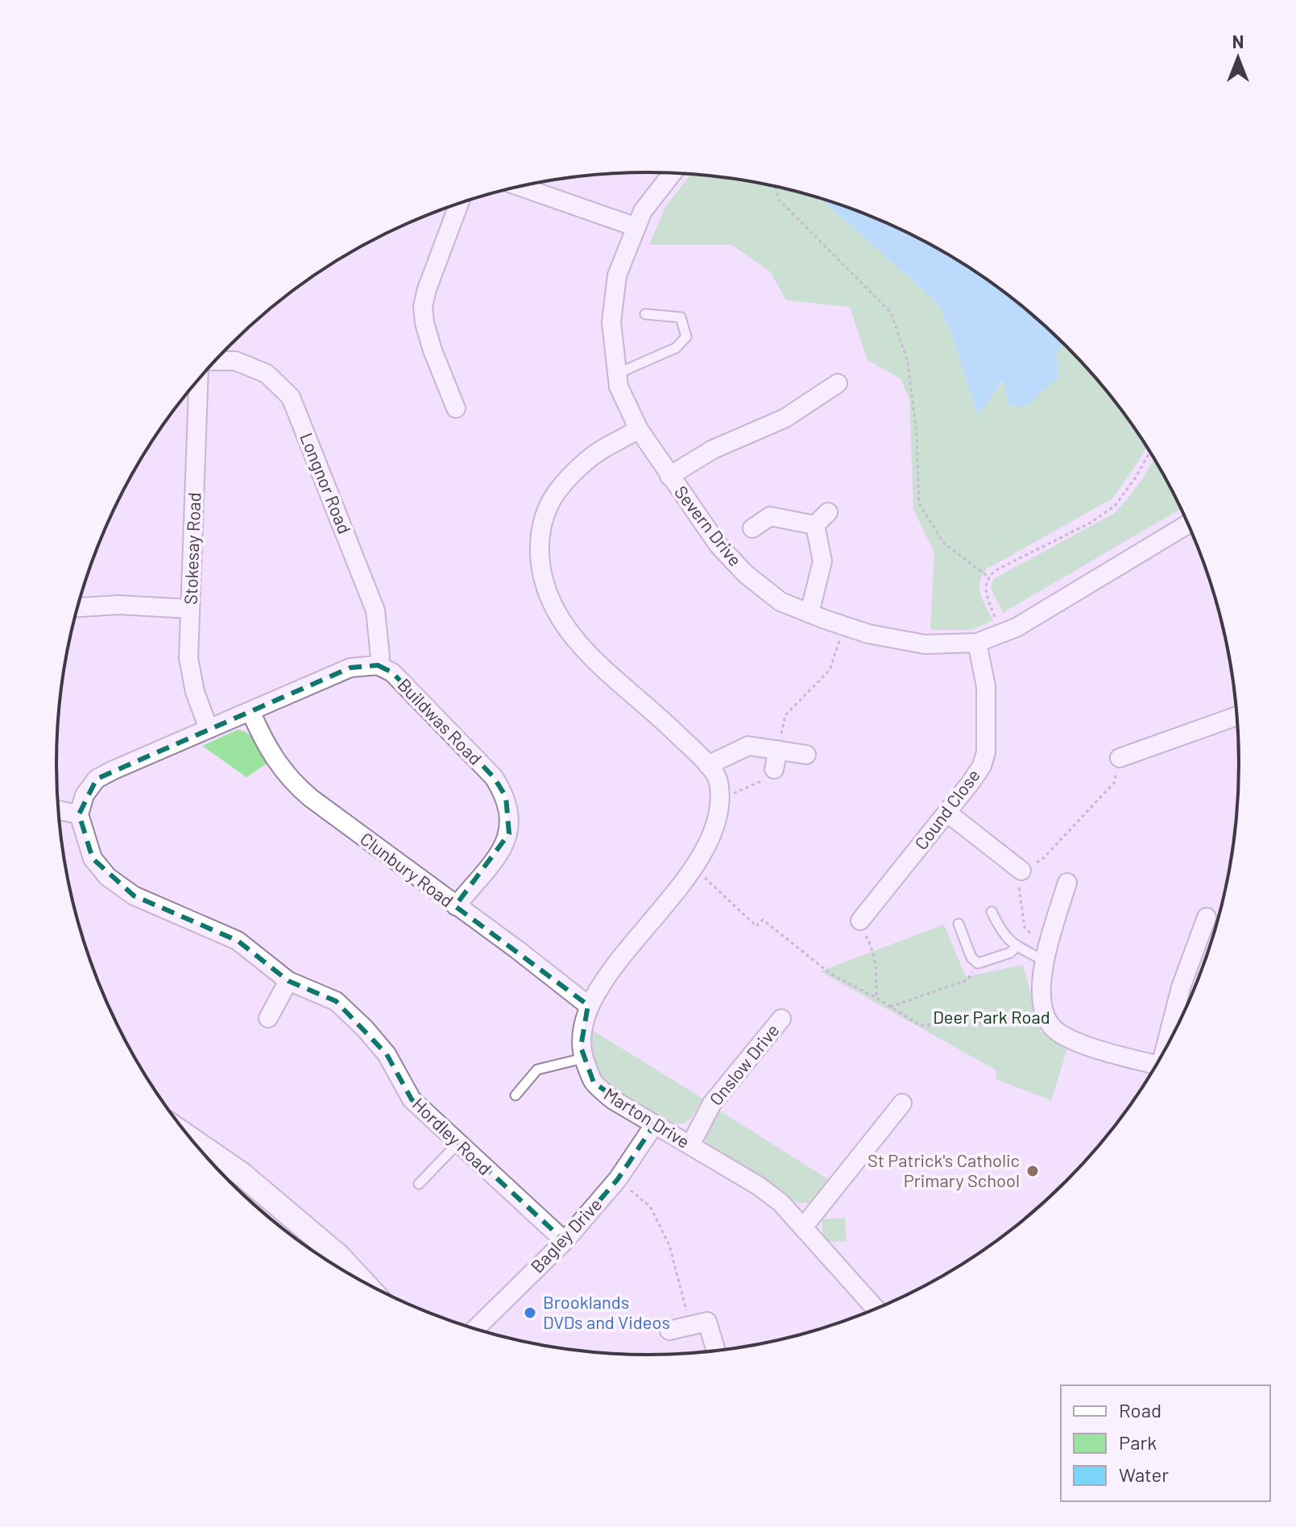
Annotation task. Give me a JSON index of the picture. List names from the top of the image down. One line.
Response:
{"streets":{"street":["Longnor Road","Severn Drive","Stokesay Road","Buildwas Road","Cound Close","Clunbury Road","Onslow Drive","Marton Drive","Hordley Road","Bagley Drive"]},"crossings":[["Longnor Road","Buildwas Road"],["Severn Drive","Cound Close"],["Severn Drive","Marton Drive"],["Buildwas Road","Clunbury Road"],["Clunbury Road","Marton Drive"],["Onslow Drive","Marton Drive"],["Marton Drive","Bagley Drive"],["Hordley Road","Bagley Drive"]],"parks":["Deer Park Road"],"places":["St Patrick's Catholic Primary School","Brooklands DVDs and Videos"],"legend":["Road","Park","Water"],"north":"top"}
